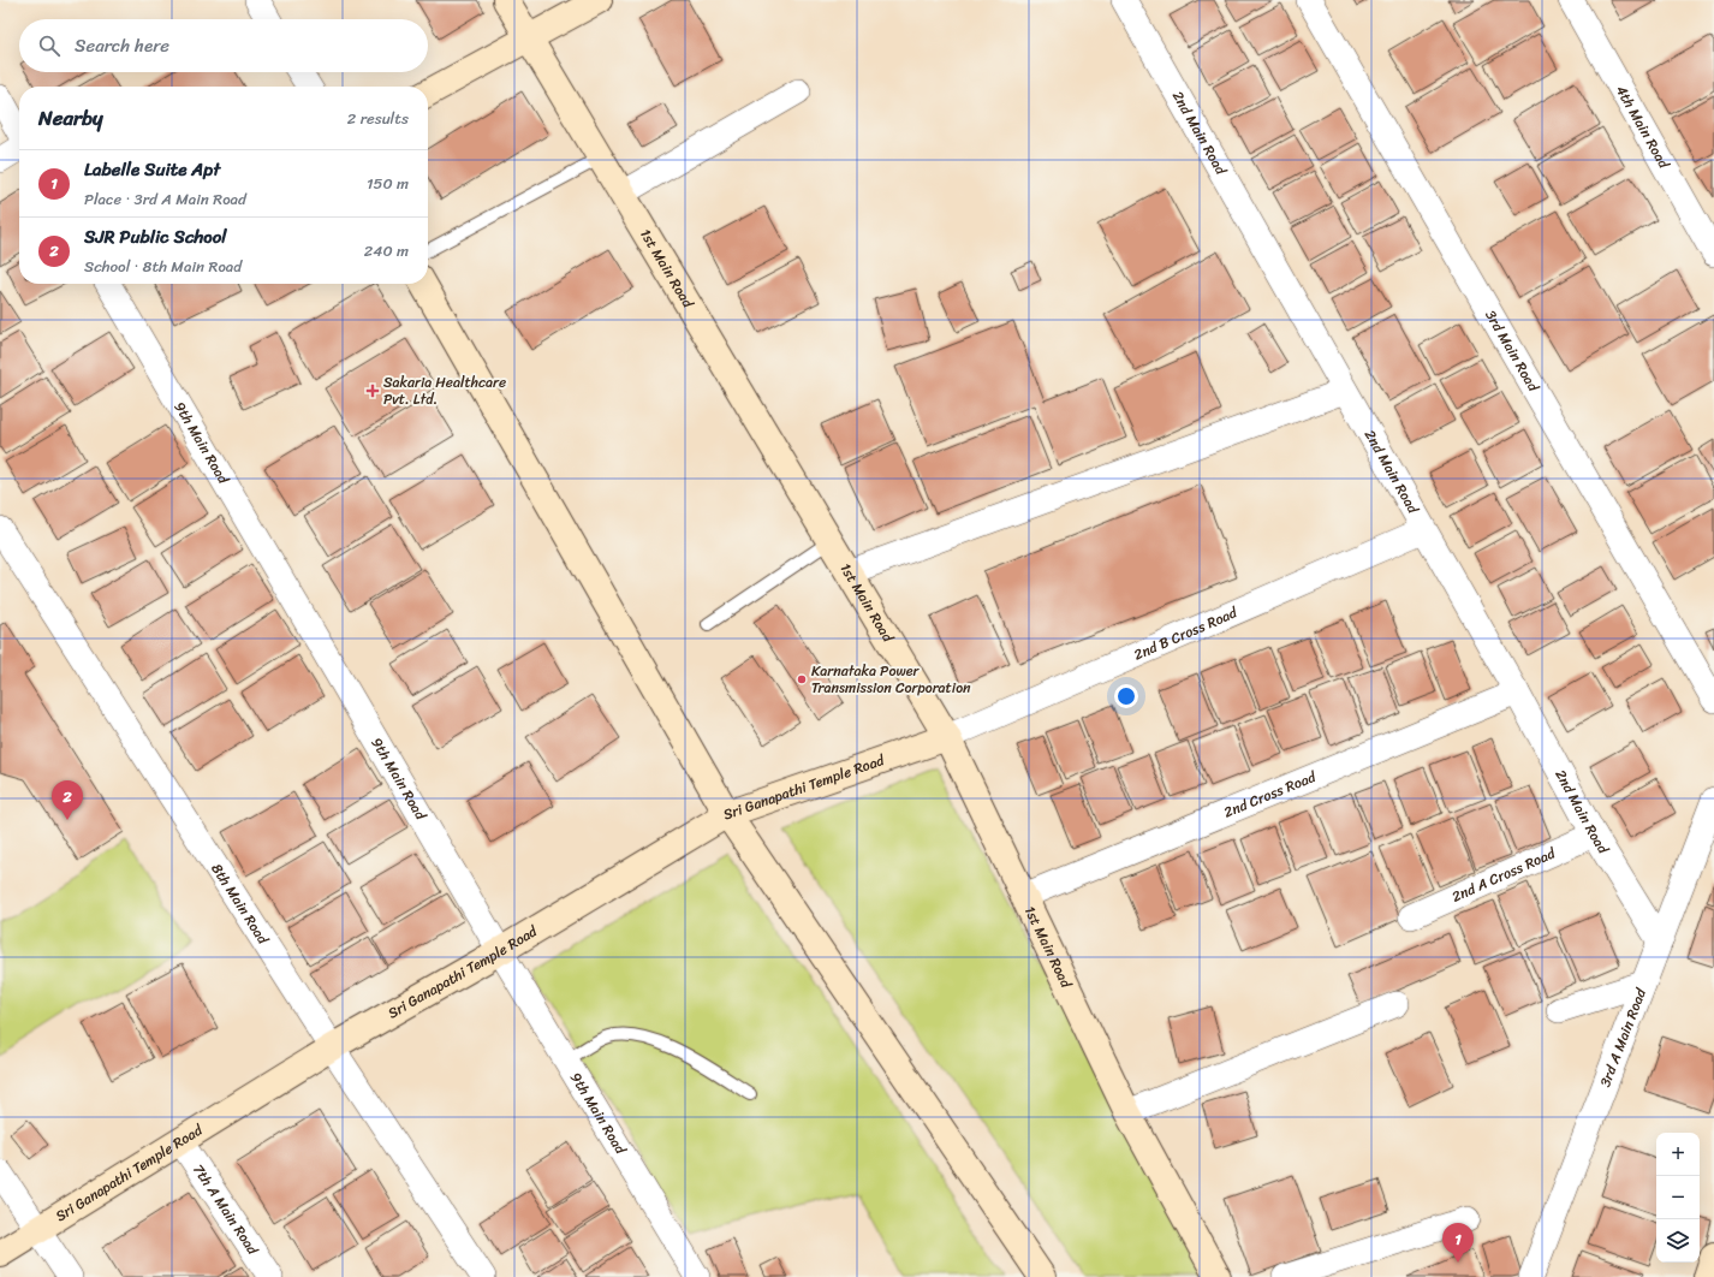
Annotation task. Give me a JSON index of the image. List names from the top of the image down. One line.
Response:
{"streets":{"street":["4th Main Road","2nd Main Road","1st Main Road","3rd Main Road","9th Main Road","2nd B Cross Road","Sri Ganapathi Temple Road","2nd Cross Road","2nd A Cross Road","8th Main Road","3rd A Main Road","7th A Main Road"]},"crossings":[["2nd Main Road","2nd B Cross Road"],["2nd Main Road","2nd Cross Road"],["2nd Main Road","2nd A Cross Road"],["2nd Main Road","3rd A Main Road"],["1st Main Road","2nd B Cross Road"],["1st Main Road","Sri Ganapathi Temple Road"],["1st Main Road","2nd Cross Road"],["9th Main Road","Sri Ganapathi Temple Road"],["2nd B Cross Road","Sri Ganapathi Temple Road"],["Sri Ganapathi Temple Road","8th Main Road"],["Sri Ganapathi Temple Road","7th A Main Road"]],"places":{"health":["Sakaria Healthcare Pvt. Ltd."],"other":["Karnataka Power Transmission Corporation"]},"page":{"search":"Search here","heading":["Nearby","2 results"],"list":[{"mark":"1","name":"Labelle Suite Apt","note":"Place · 3rd A Main Road","value":"150 m"},{"mark":"2","name":"SJR Public School","note":"School · 8th Main Road","value":"240 m"}],"pins":["2","1"],"map_buttons":["+","−"]}}
